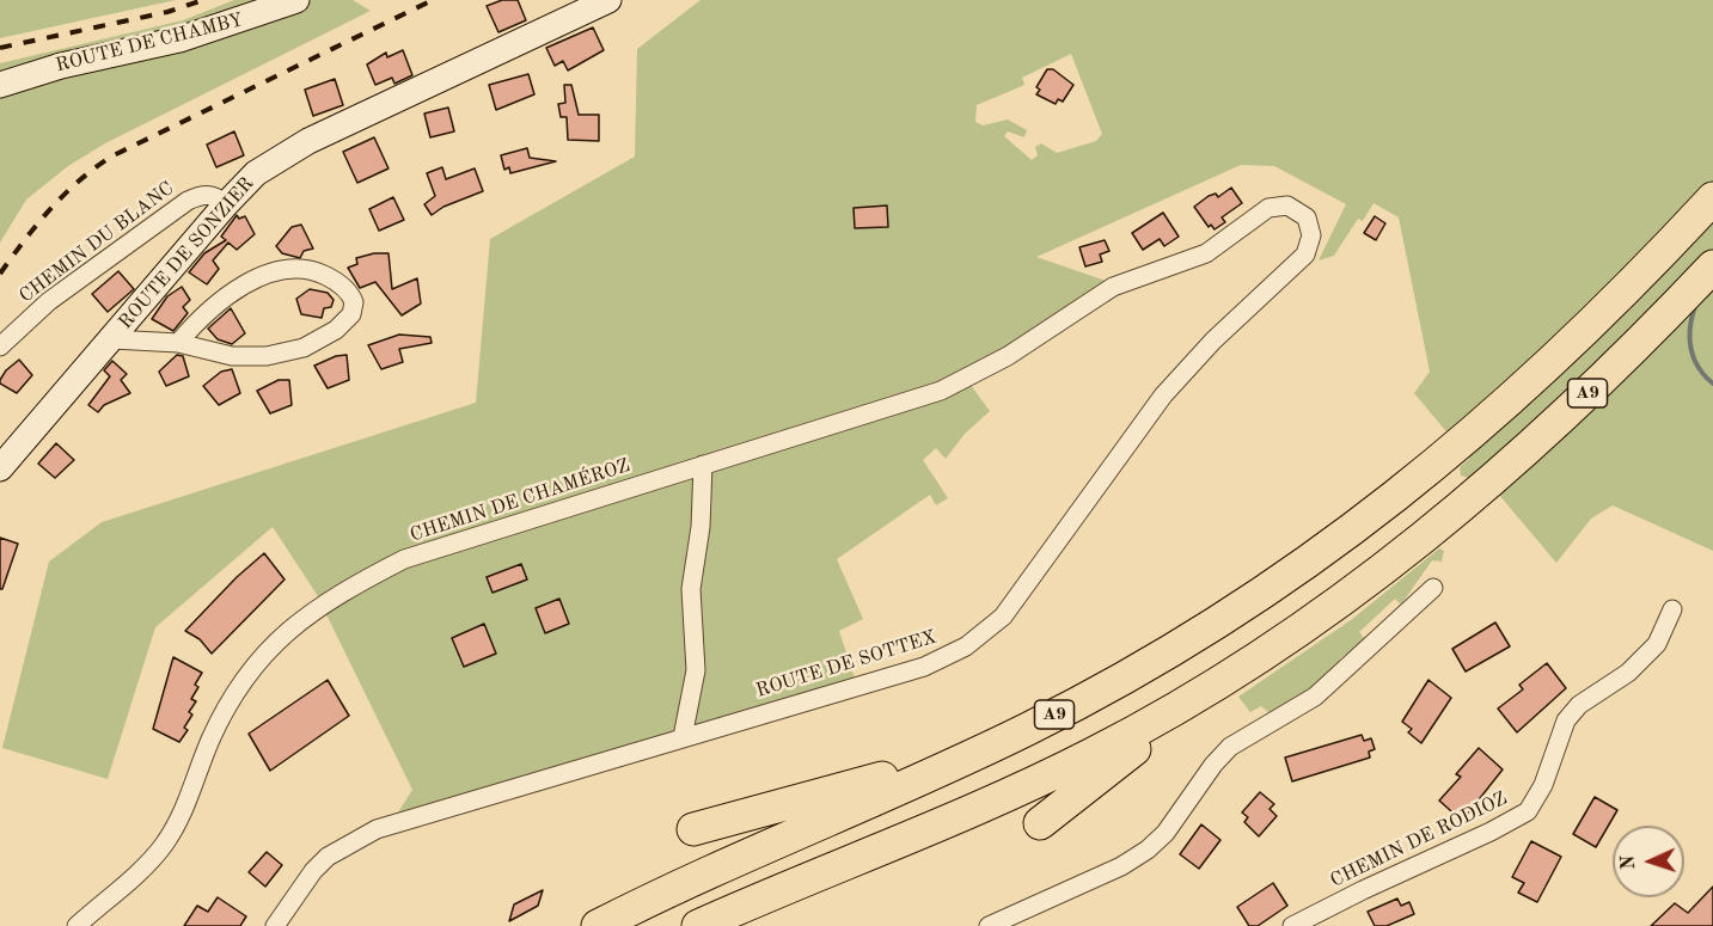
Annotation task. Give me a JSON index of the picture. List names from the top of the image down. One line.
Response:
{"streets":{"highway":["A9"],"street":["ROUTE DE CHAMBY","CHEMIN DU BLANC","ROUTE DE SONZIER","CHEMIN DE CHAMÉROZ","ROUTE DE SOTTEX","CHEMIN DE RODIOZ"]},"crossings":[["CHEMIN DU BLANC","ROUTE DE SONZIER"],["CHEMIN DE CHAMÉROZ","ROUTE DE SOTTEX"]],"north":"left"}
